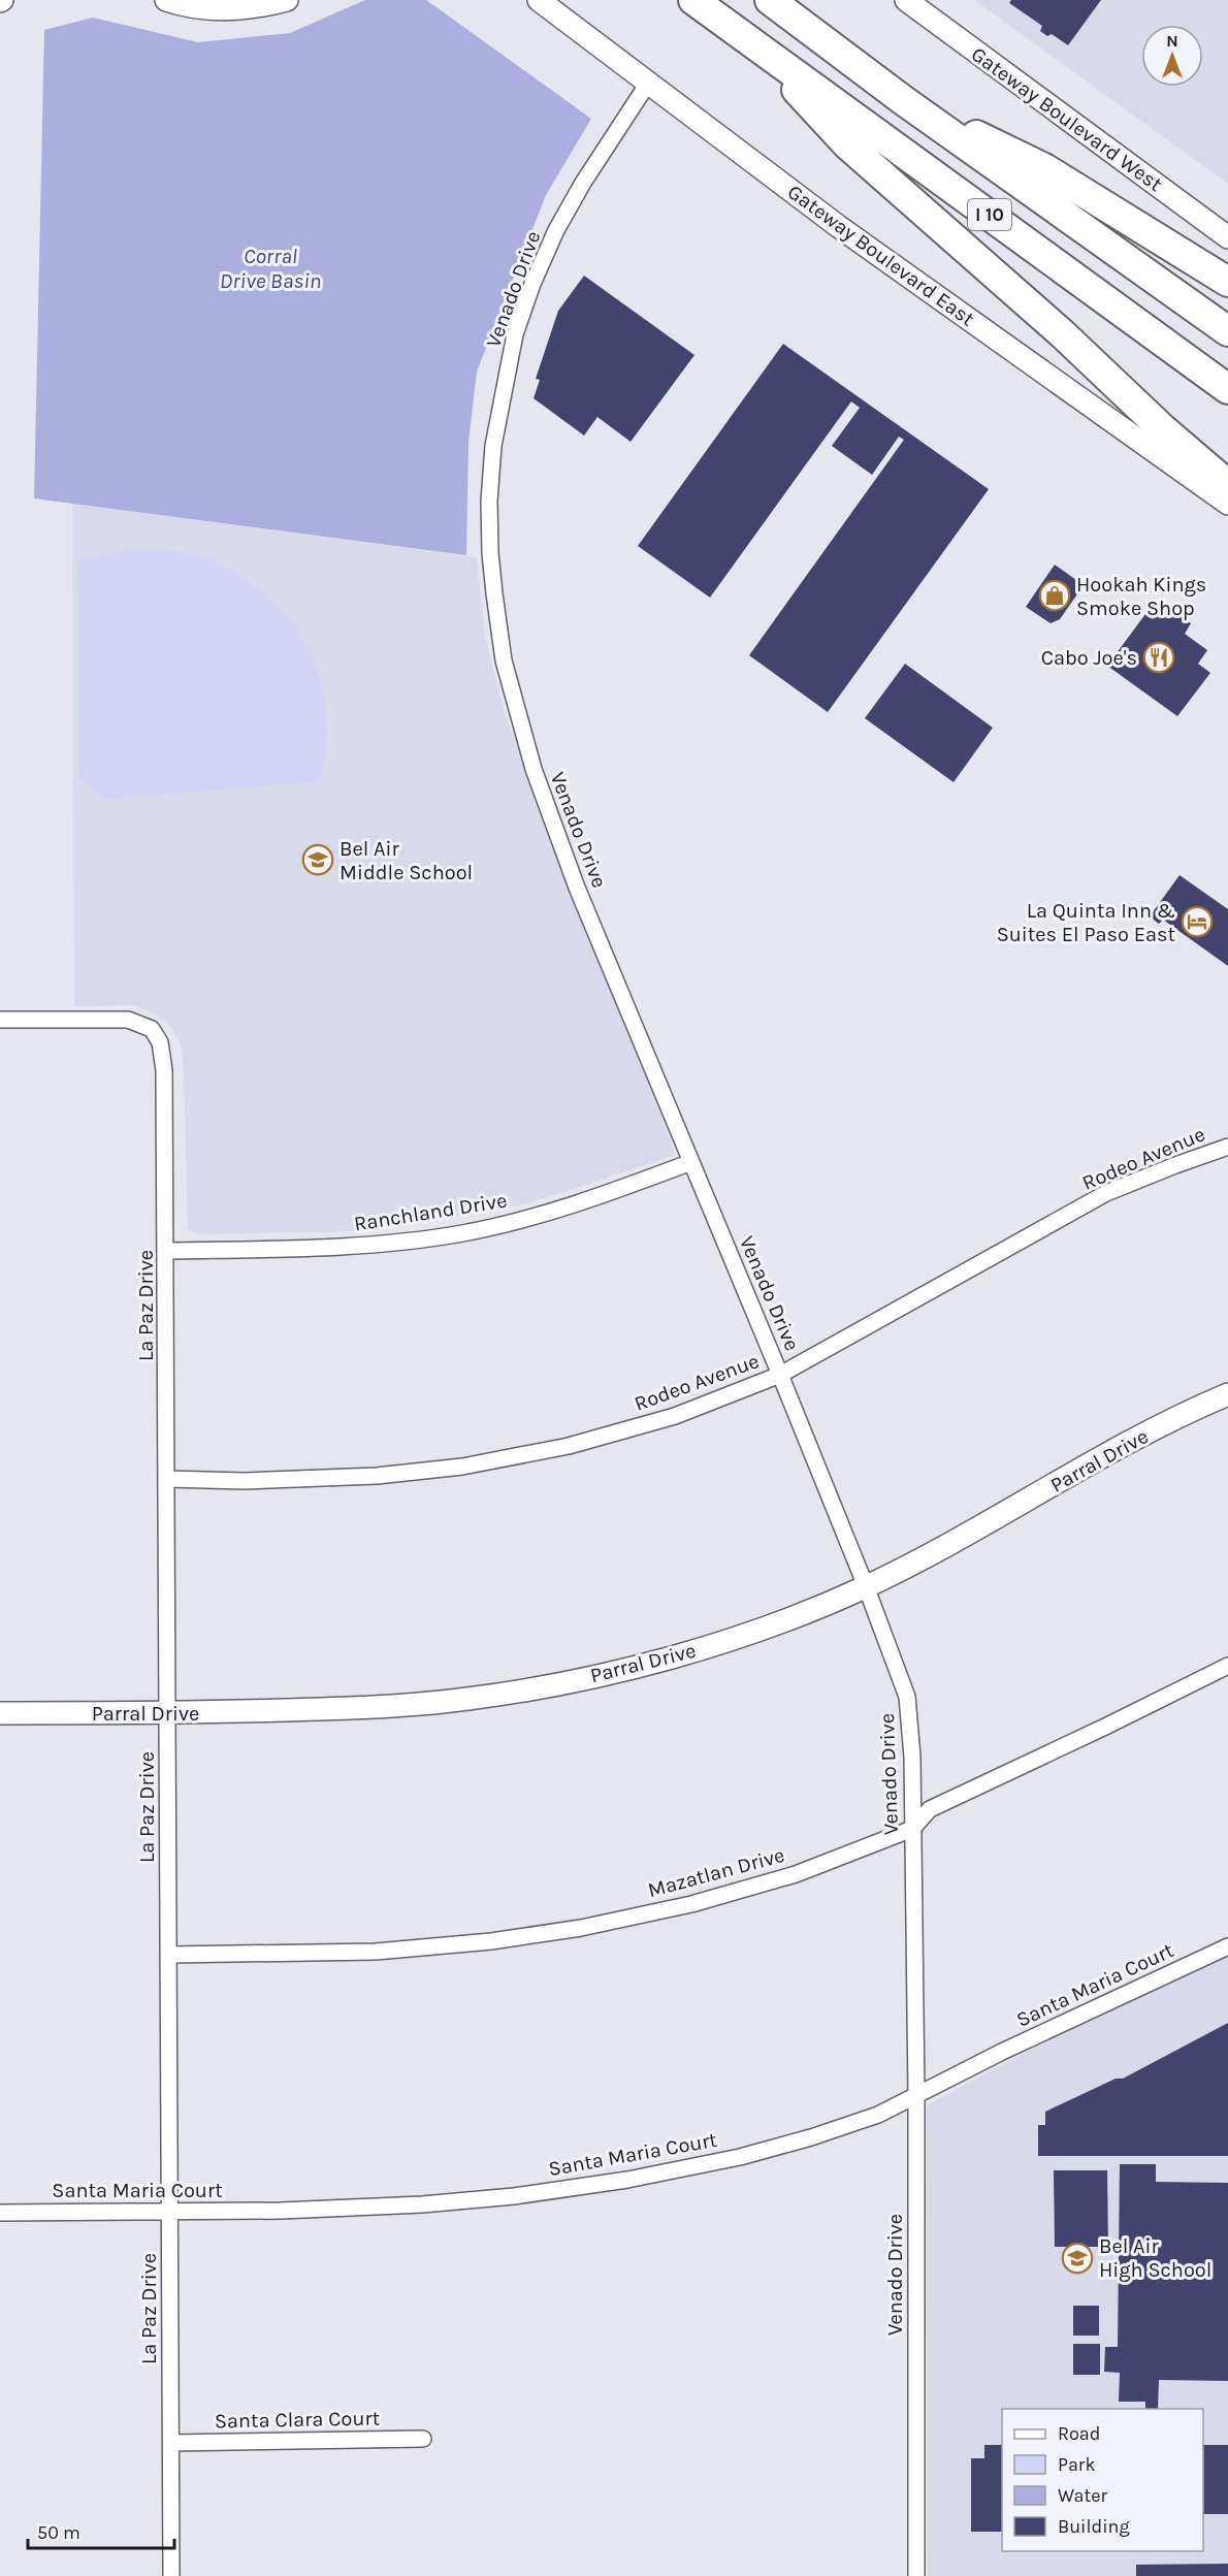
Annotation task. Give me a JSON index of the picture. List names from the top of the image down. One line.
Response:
{"streets":{"highway":["I 10"],"street":["Gateway Boulevard West","Gateway Boulevard East","Venado Drive","Rodeo Avenue","Ranchland Drive","La Paz Drive","Parral Drive","Mazatlan Drive","Santa Maria Court","Santa Clara Court"]},"crossings":[["Gateway Boulevard East","Venado Drive"],["Venado Drive","Rodeo Avenue"],["Venado Drive","Ranchland Drive"],["Venado Drive","Parral Drive"],["Venado Drive","Mazatlan Drive"],["Venado Drive","Santa Maria Court"],["Rodeo Avenue","La Paz Drive"],["Ranchland Drive","La Paz Drive"],["La Paz Drive","Parral Drive"],["La Paz Drive","Mazatlan Drive"],["La Paz Drive","Santa Maria Court"],["La Paz Drive","Santa Clara Court"]],"water":["Corral Drive Basin"],"places":{"shop":["Hookah Kings Smoke Shop"],"restaurant":["Cabo Joe's"],"school or university":["Bel Air Middle School","Bel Air High School"],"hotel":["La Quinta Inn & Suites El Paso East"]},"legend":["Road","Park","Water","Building"],"scale_bar":"50 m","north":"top"}
